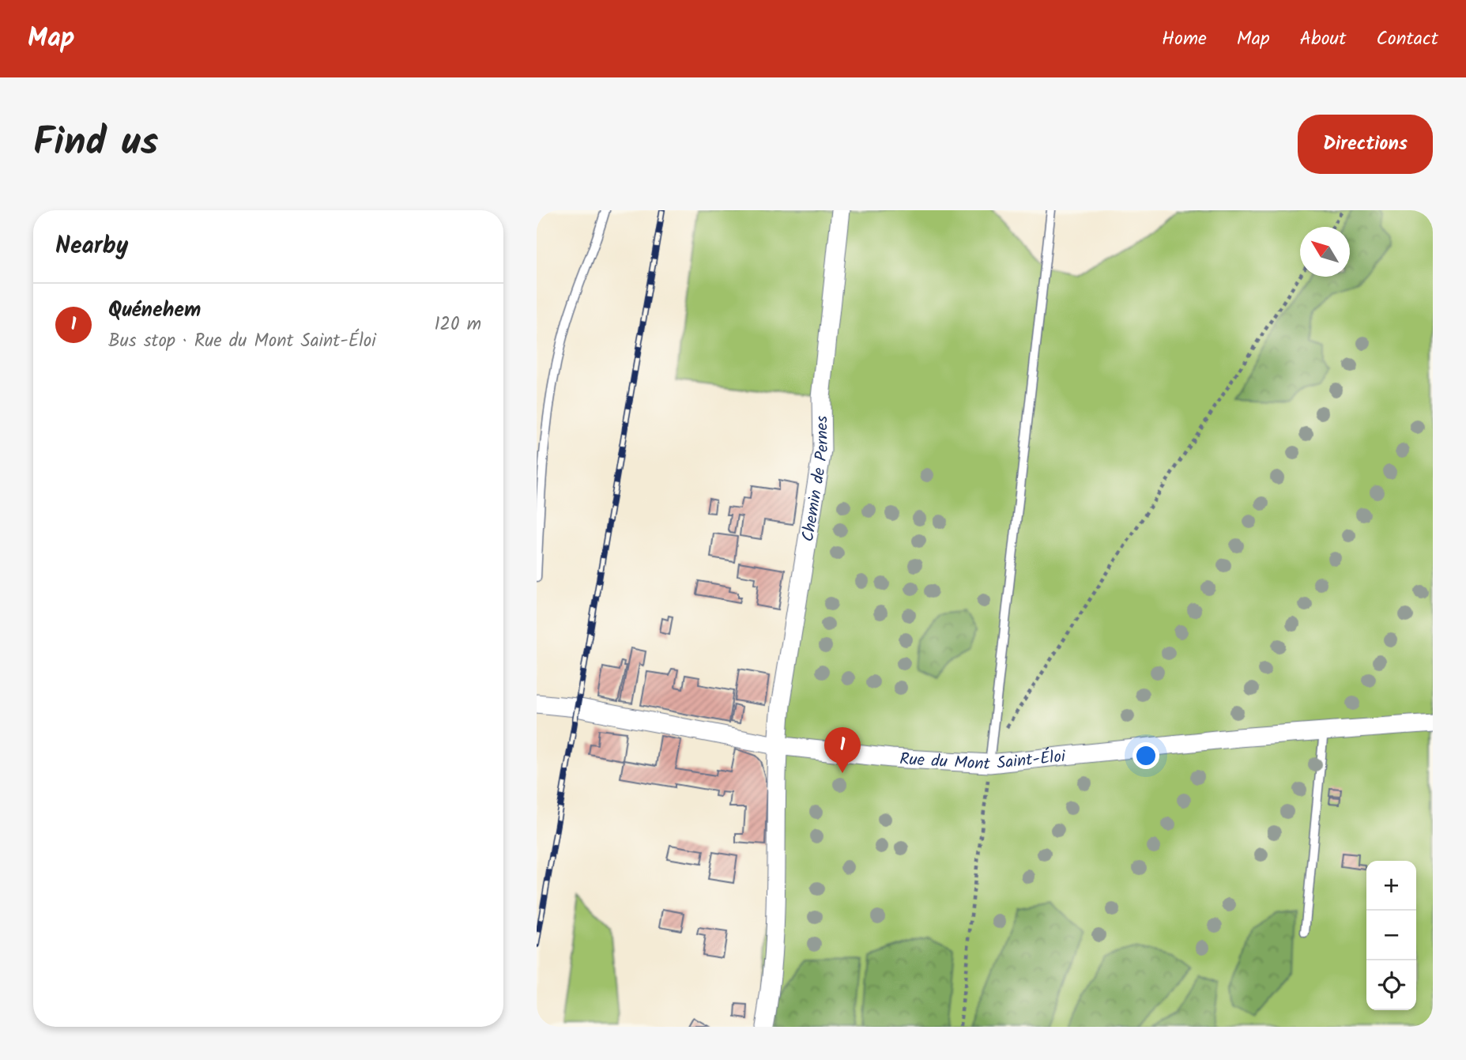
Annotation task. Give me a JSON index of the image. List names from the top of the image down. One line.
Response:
{"streets":{"street":["Chemin de Pernes","Rue du Mont Saint-Éloi"]},"crossings":[["Chemin de Pernes","Rue du Mont Saint-Éloi"]],"north":"top left","page":{"header":"Map","nav":["Home","Map","About","Contact"],"title":"Find us","buttons":"Directions","heading":"Nearby","list":[{"mark":"1","name":"Quénehem","note":"Bus stop · Rue du Mont Saint-Éloi","value":"120 m"}],"pins":"1","map_buttons":["+","−"]}}
